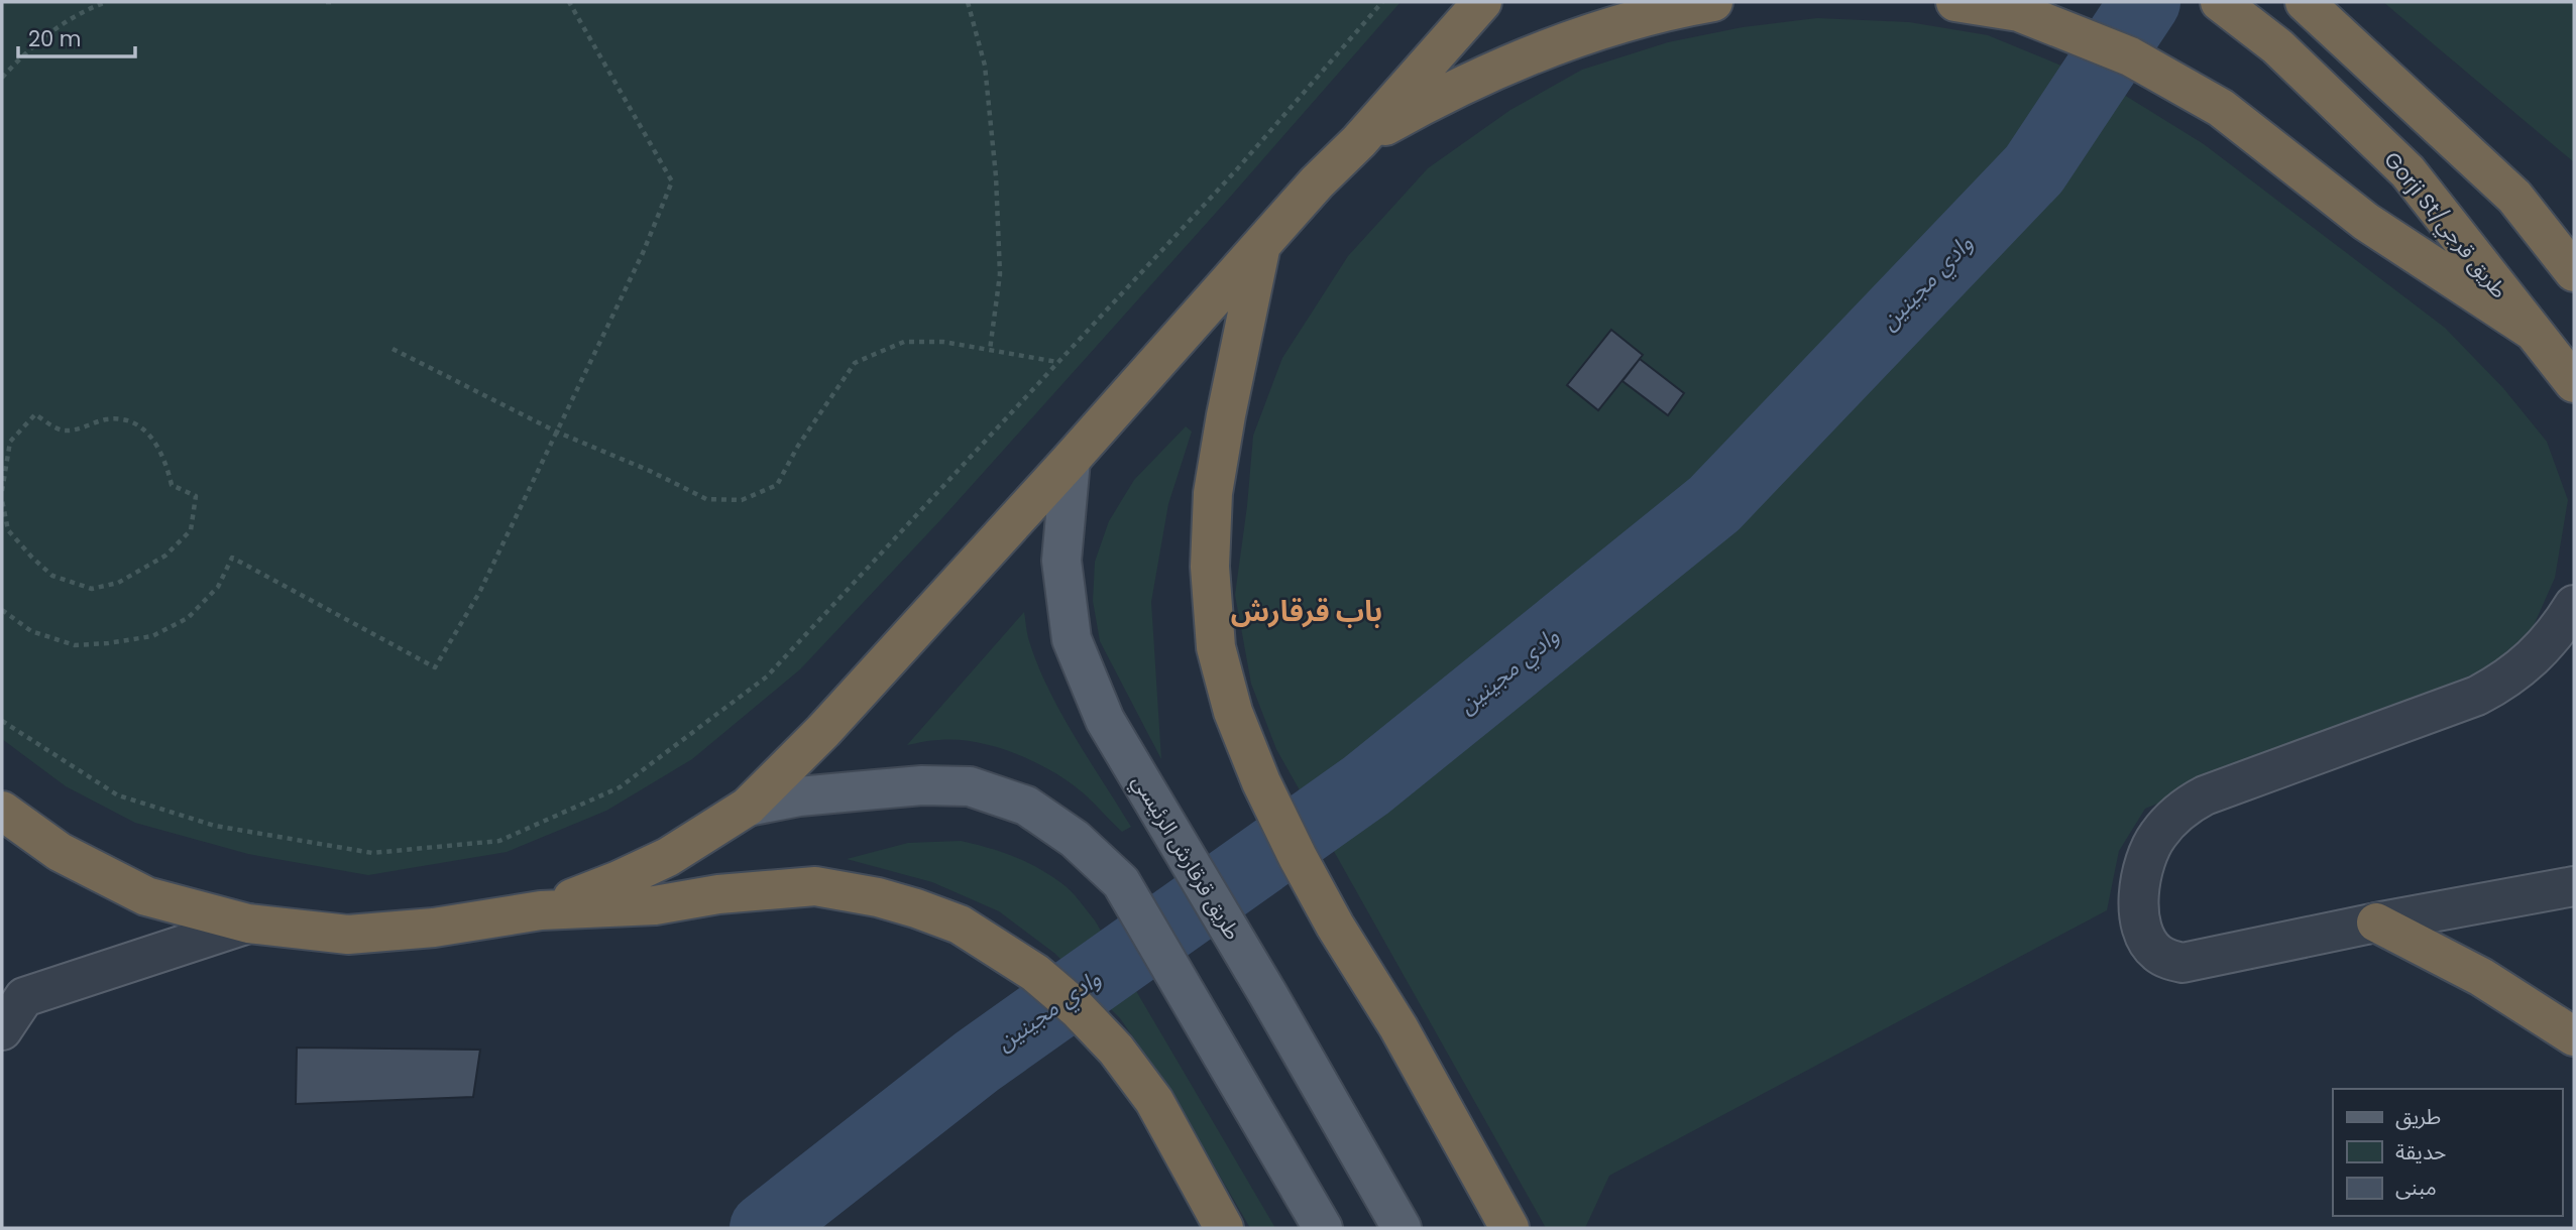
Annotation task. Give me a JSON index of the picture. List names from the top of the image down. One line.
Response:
{"streets":{"highway":["Gorji St/طريق قرجي"],"main road":["طريق قرقارش الرئيسي"]},"districts":["باب قرقارش"],"water":["وادي مجينين"],"legend":["طريق","حديقة","مبنى"],"scale_bar":"20 m"}
